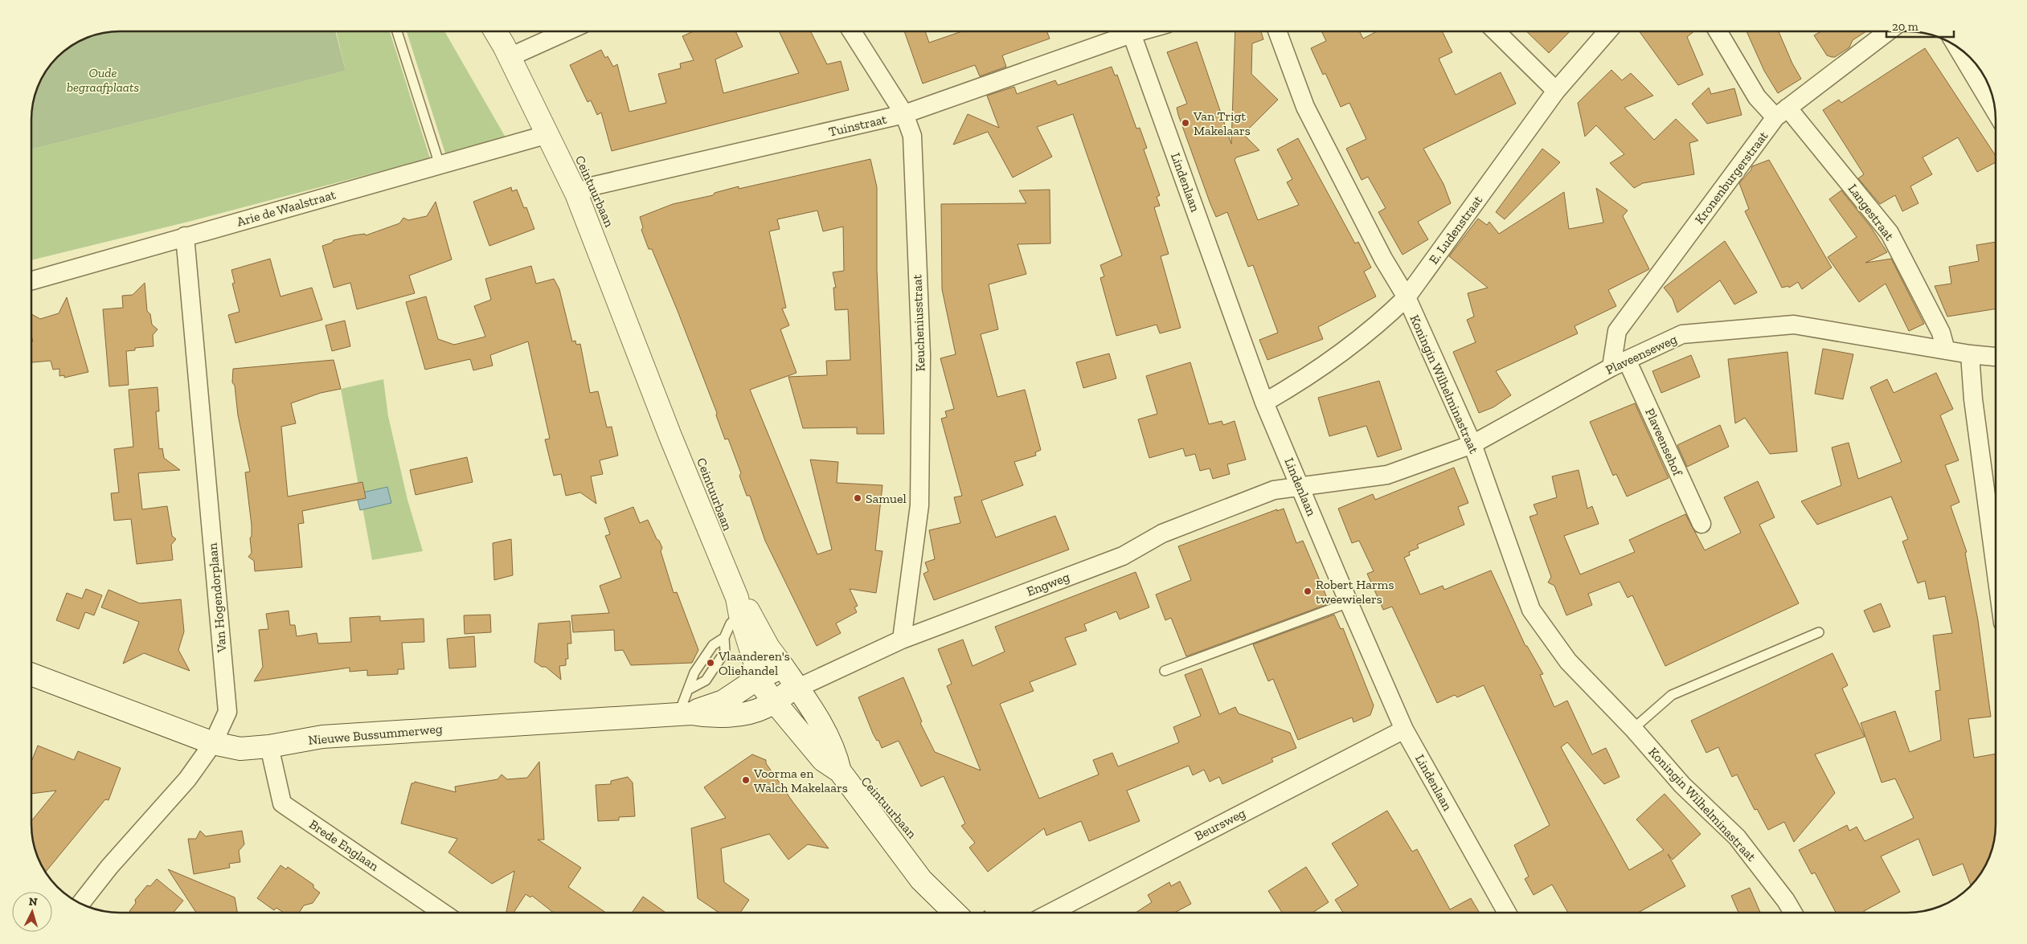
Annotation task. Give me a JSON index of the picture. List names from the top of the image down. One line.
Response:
{"streets":{"main road":["Ceintuurbaan","Nieuwe Bussummerweg"],"street":["Tuinstraat","Kronenburgerstraat","Lindenlaan","Arie de Waalstraat","Langestraat","E. Ludenstraat","Keucheniusstraat","Plaveenseweg","Koningin Wilhelminastraat","Plaveensehof","Engweg","Van Hogendorplaan","Beursweg","Brede Englaan"]},"crossings":[["Tuinstraat","Lindenlaan"],["Tuinstraat","Ceintuurbaan"],["Tuinstraat","Keucheniusstraat"],["Kronenburgerstraat","Langestraat"],["Kronenburgerstraat","Plaveenseweg"],["Kronenburgerstraat","Plaveensehof"],["Lindenlaan","E. Ludenstraat"],["Lindenlaan","Plaveenseweg"],["Lindenlaan","Engweg"],["Lindenlaan","Beursweg"],["Ceintuurbaan","Arie de Waalstraat"],["Ceintuurbaan","Engweg"],["Ceintuurbaan","Nieuwe Bussummerweg"],["Arie de Waalstraat","Van Hogendorplaan"],["Langestraat","Plaveenseweg"],["E. Ludenstraat","Koningin Wilhelminastraat"],["Keucheniusstraat","Engweg"],["Plaveenseweg","Koningin Wilhelminastraat"],["Plaveenseweg","Plaveensehof"],["Plaveenseweg","Engweg"],["Engweg","Nieuwe Bussummerweg"],["Van Hogendorplaan","Nieuwe Bussummerweg"],["Nieuwe Bussummerweg","Brede Englaan"]],"parks":["Oude begraafplaats"],"places":["Van Trigt Makelaars","Samuel","Robert Harms tweewielers","Vlaanderen's Oliehandel","Voorma en Walch Makelaars"],"scale_bar":"20 m","north":"top"}
